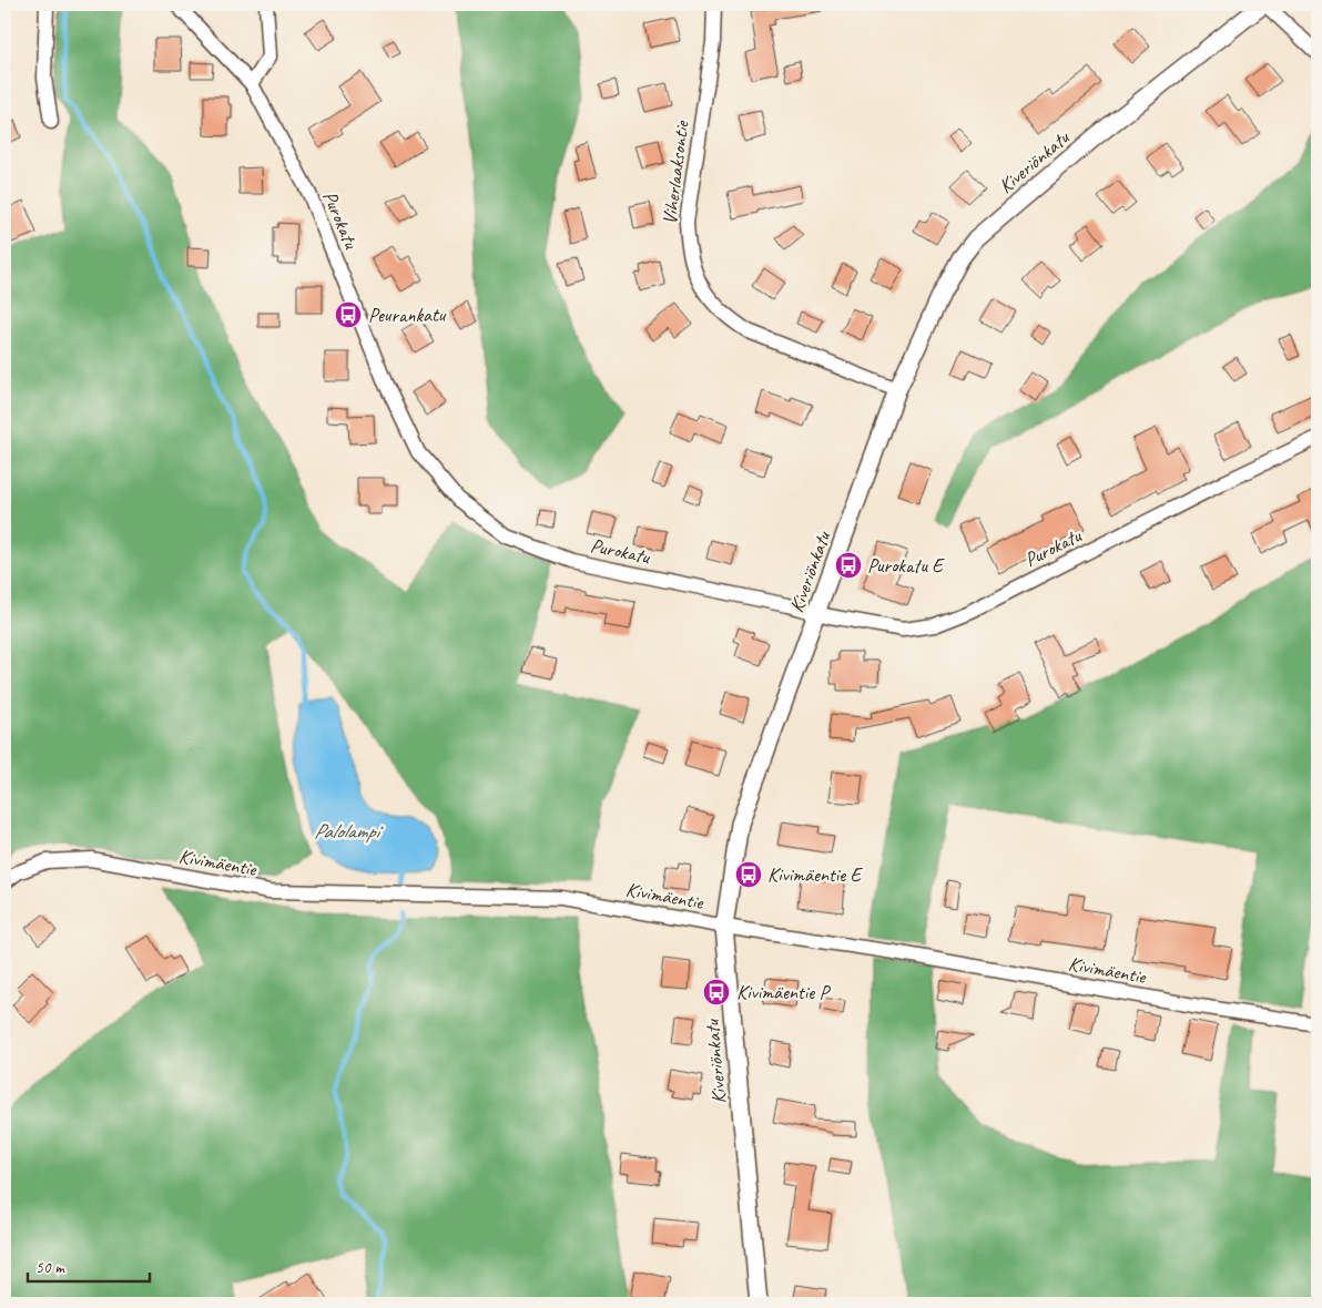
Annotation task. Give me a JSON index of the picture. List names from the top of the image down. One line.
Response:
{"streets":{"street":["Kiveriönkatu","Viherlaaksontie","Purokatu","Kivimäentie"]},"crossings":[["Kiveriönkatu","Viherlaaksontie"],["Kiveriönkatu","Purokatu"],["Kiveriönkatu","Kivimäentie"]],"water":["Palolampi"],"places":{"bus stop":["Peurankatu","Purokatu E","Kivimäentie E","Kivimäentie P"]},"scale_bar":"50 m"}
